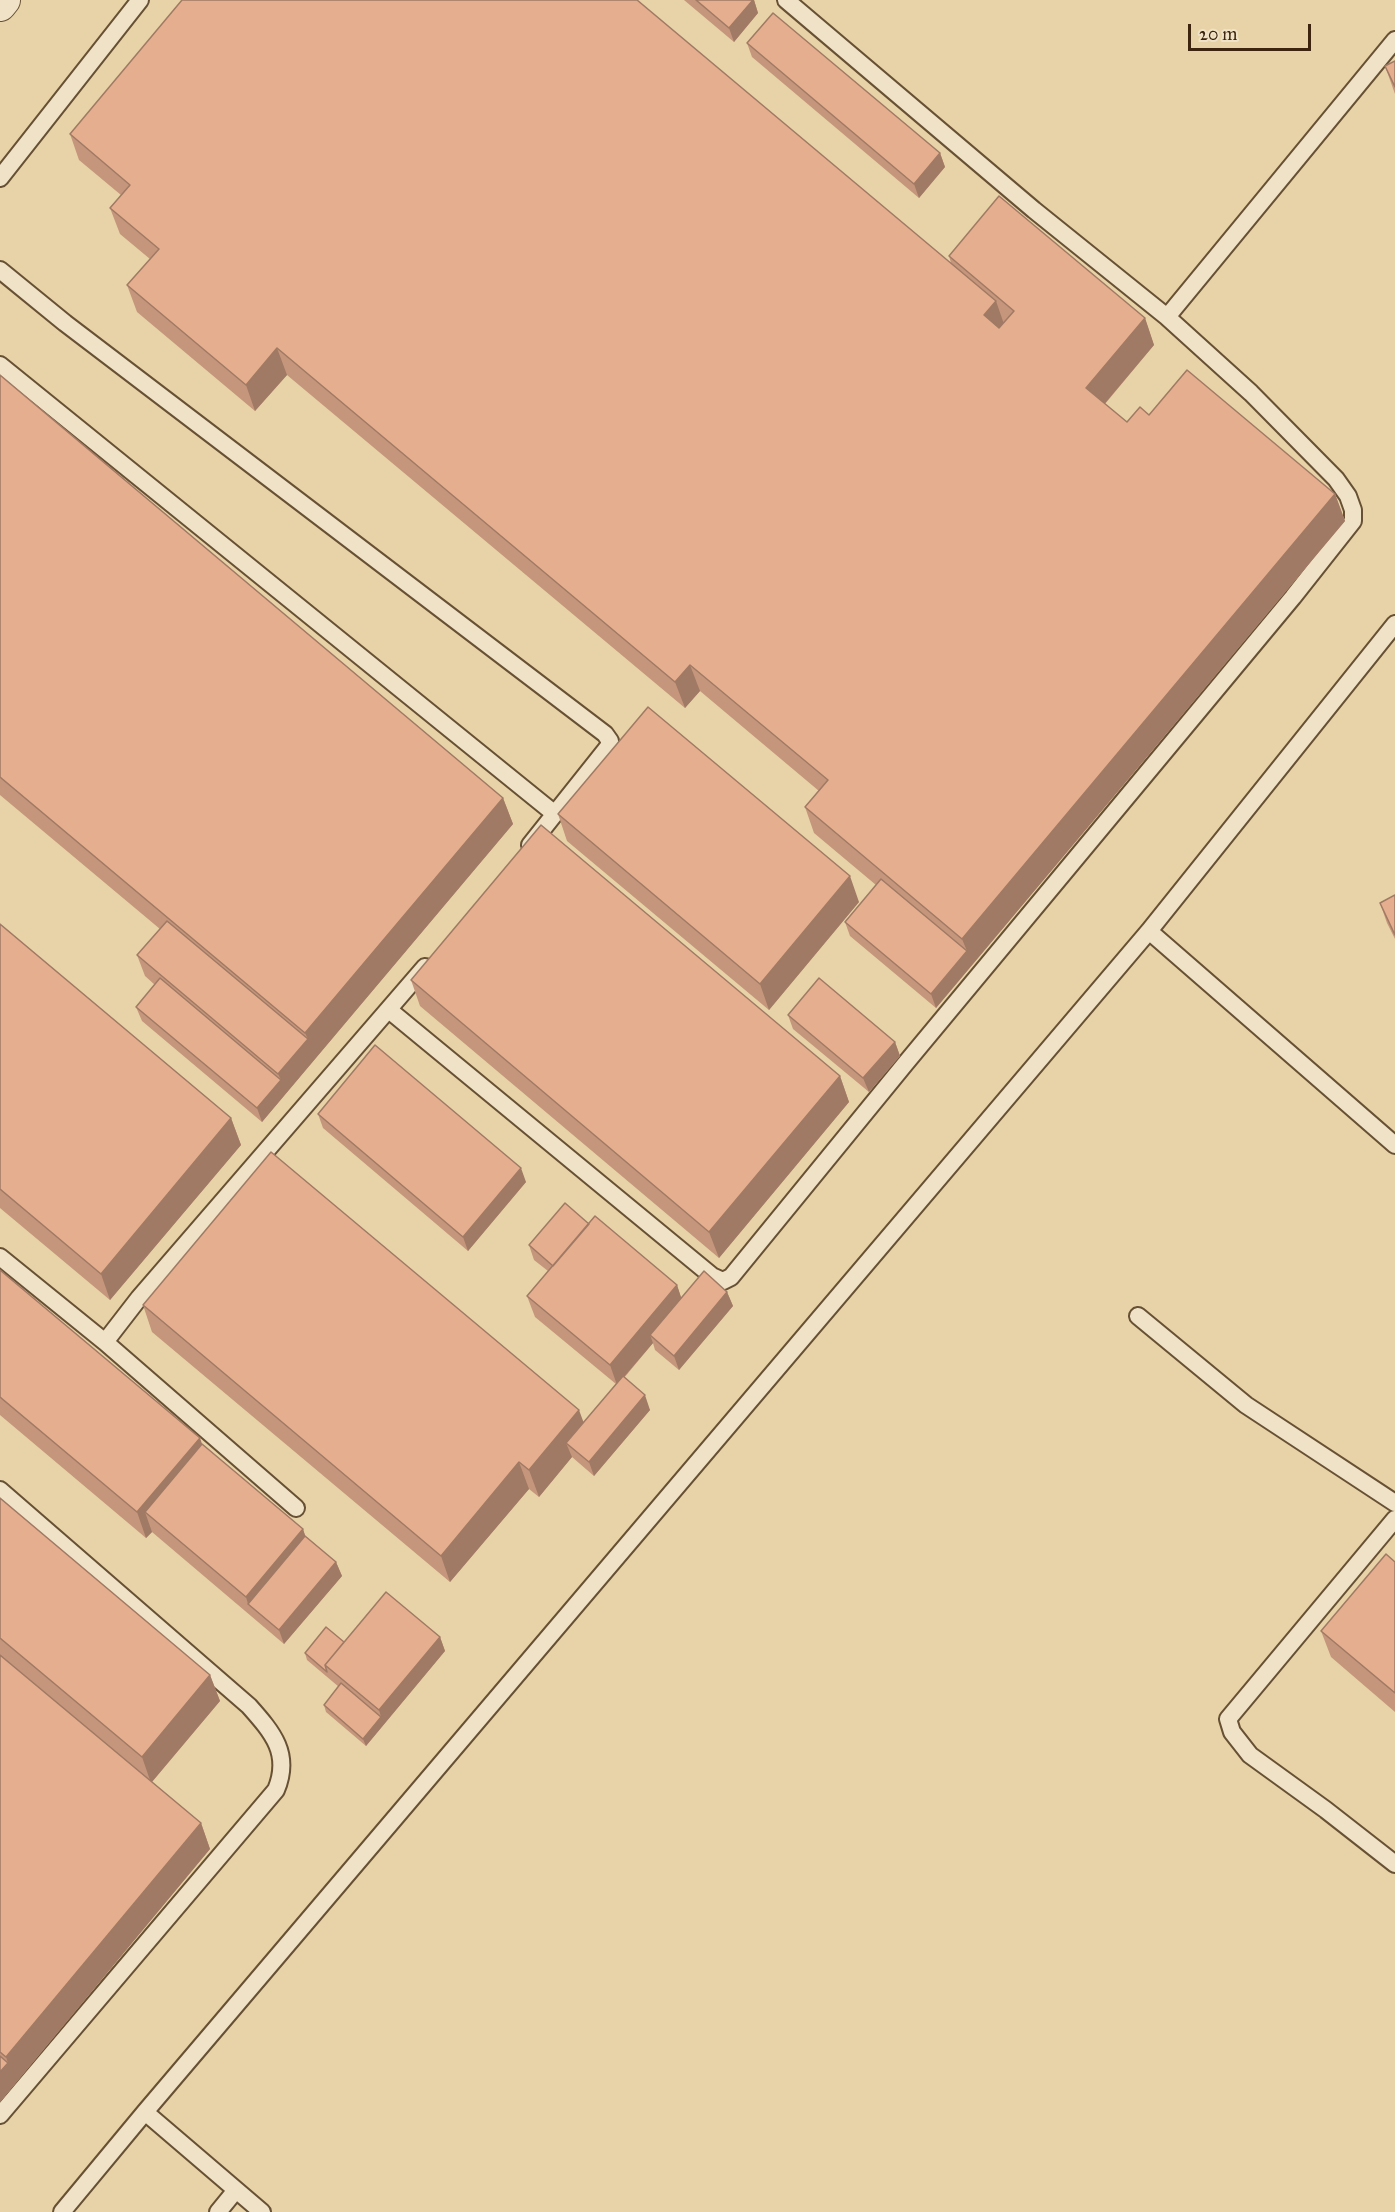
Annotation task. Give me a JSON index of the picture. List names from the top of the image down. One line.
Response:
{"scale_bar":"20 m"}
